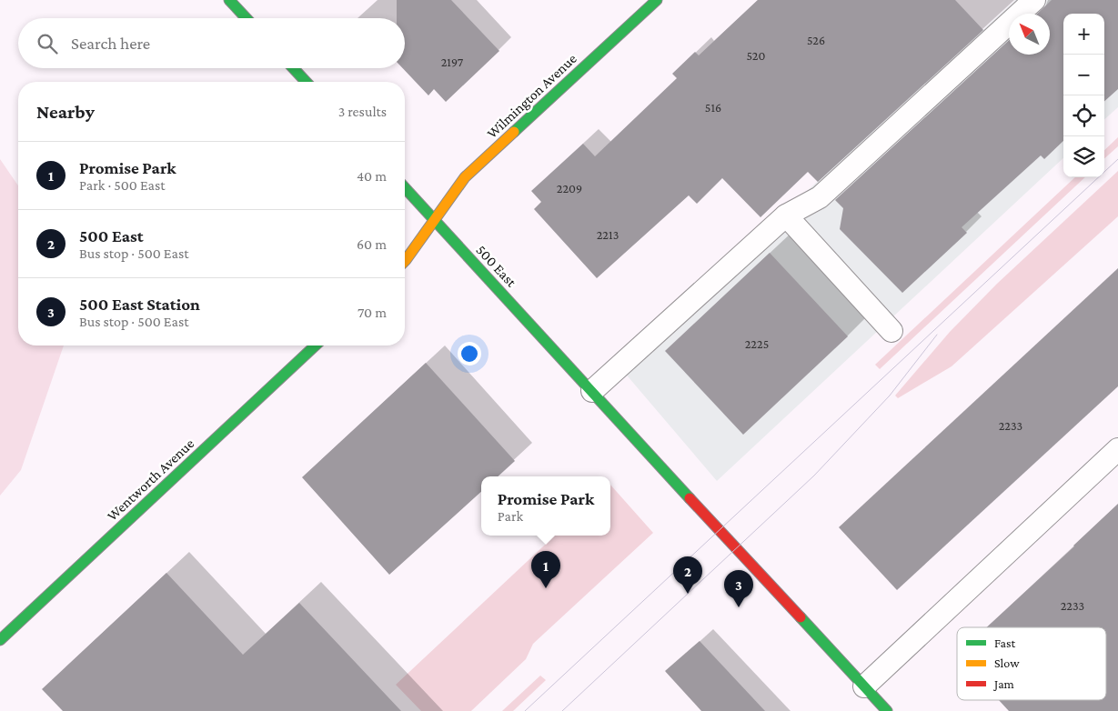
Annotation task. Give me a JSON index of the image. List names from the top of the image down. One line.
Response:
{"streets":{"street":["Wilmington Avenue","500 East","Wentworth Avenue"]},"crossings":[["Wilmington Avenue","500 East"]],"house_numbers":["526","520","2197","516","2209","2213","2225","2233","2233"],"legend":["Fast","Slow","Jam"],"north":"top left","page":{"map_buttons":["+","−"],"search":"Search here","heading":["Nearby","3 results"],"list":[{"mark":"1","name":"Promise Park","note":"Park · 500 East","value":"40 m"},{"mark":"2","name":"500 East","note":"Bus stop · 500 East","value":"60 m"},{"mark":"3","name":"500 East Station","note":"Bus stop · 500 East","value":"70 m"}],"popup":["Promise Park","Park"],"pins":["1","2","3"]}}
